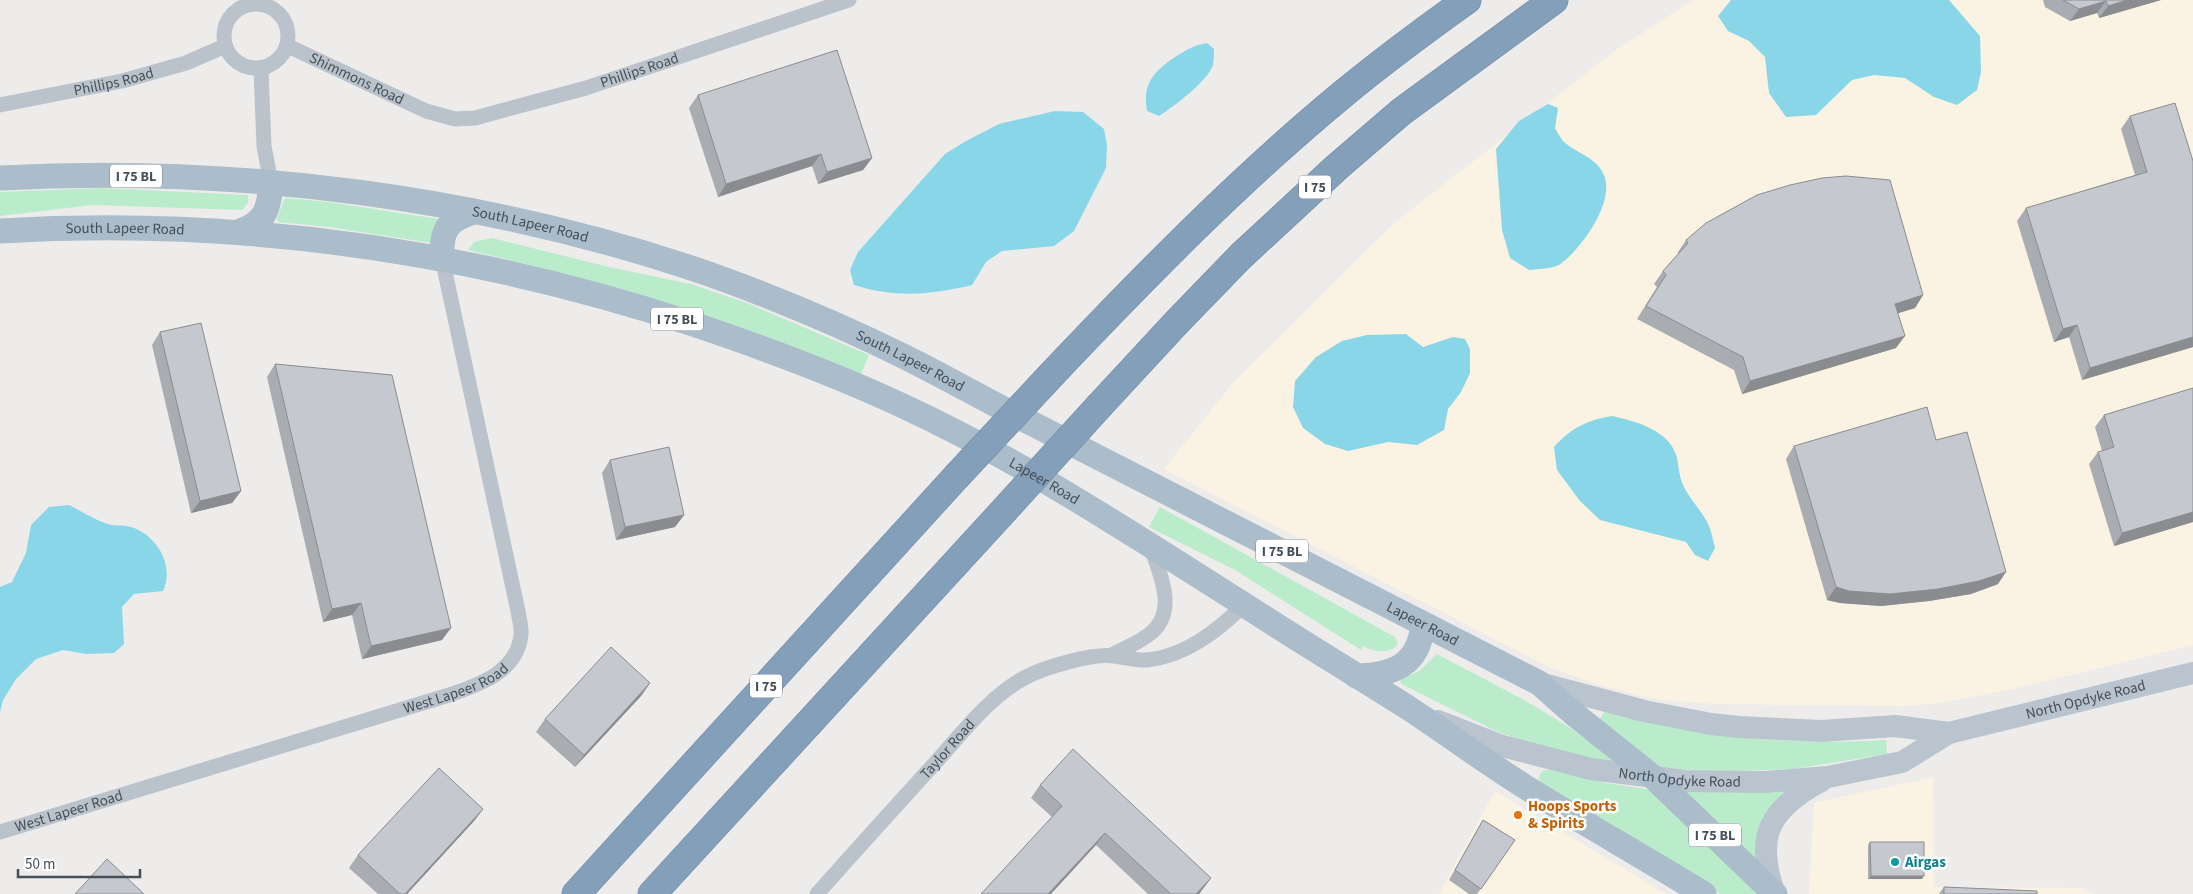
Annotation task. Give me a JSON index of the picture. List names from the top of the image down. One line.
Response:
{"streets":{"highway":["I 75"],"main road":["I 75 BL","South Lapeer Road","Lapeer Road","North Opdyke Road"],"street":["Phillips Road","Shimmons Road","West Lapeer Road","Taylor Road"]},"crossings":[["Phillips Road","Shimmons Road"],["South Lapeer Road","Lapeer Road"],["South Lapeer Road","West Lapeer Road"],["Lapeer Road","North Opdyke Road"],["Lapeer Road","Taylor Road"]],"places":["Hoops Sports & Spirits","Airgas"],"scale_bar":"50 m"}
